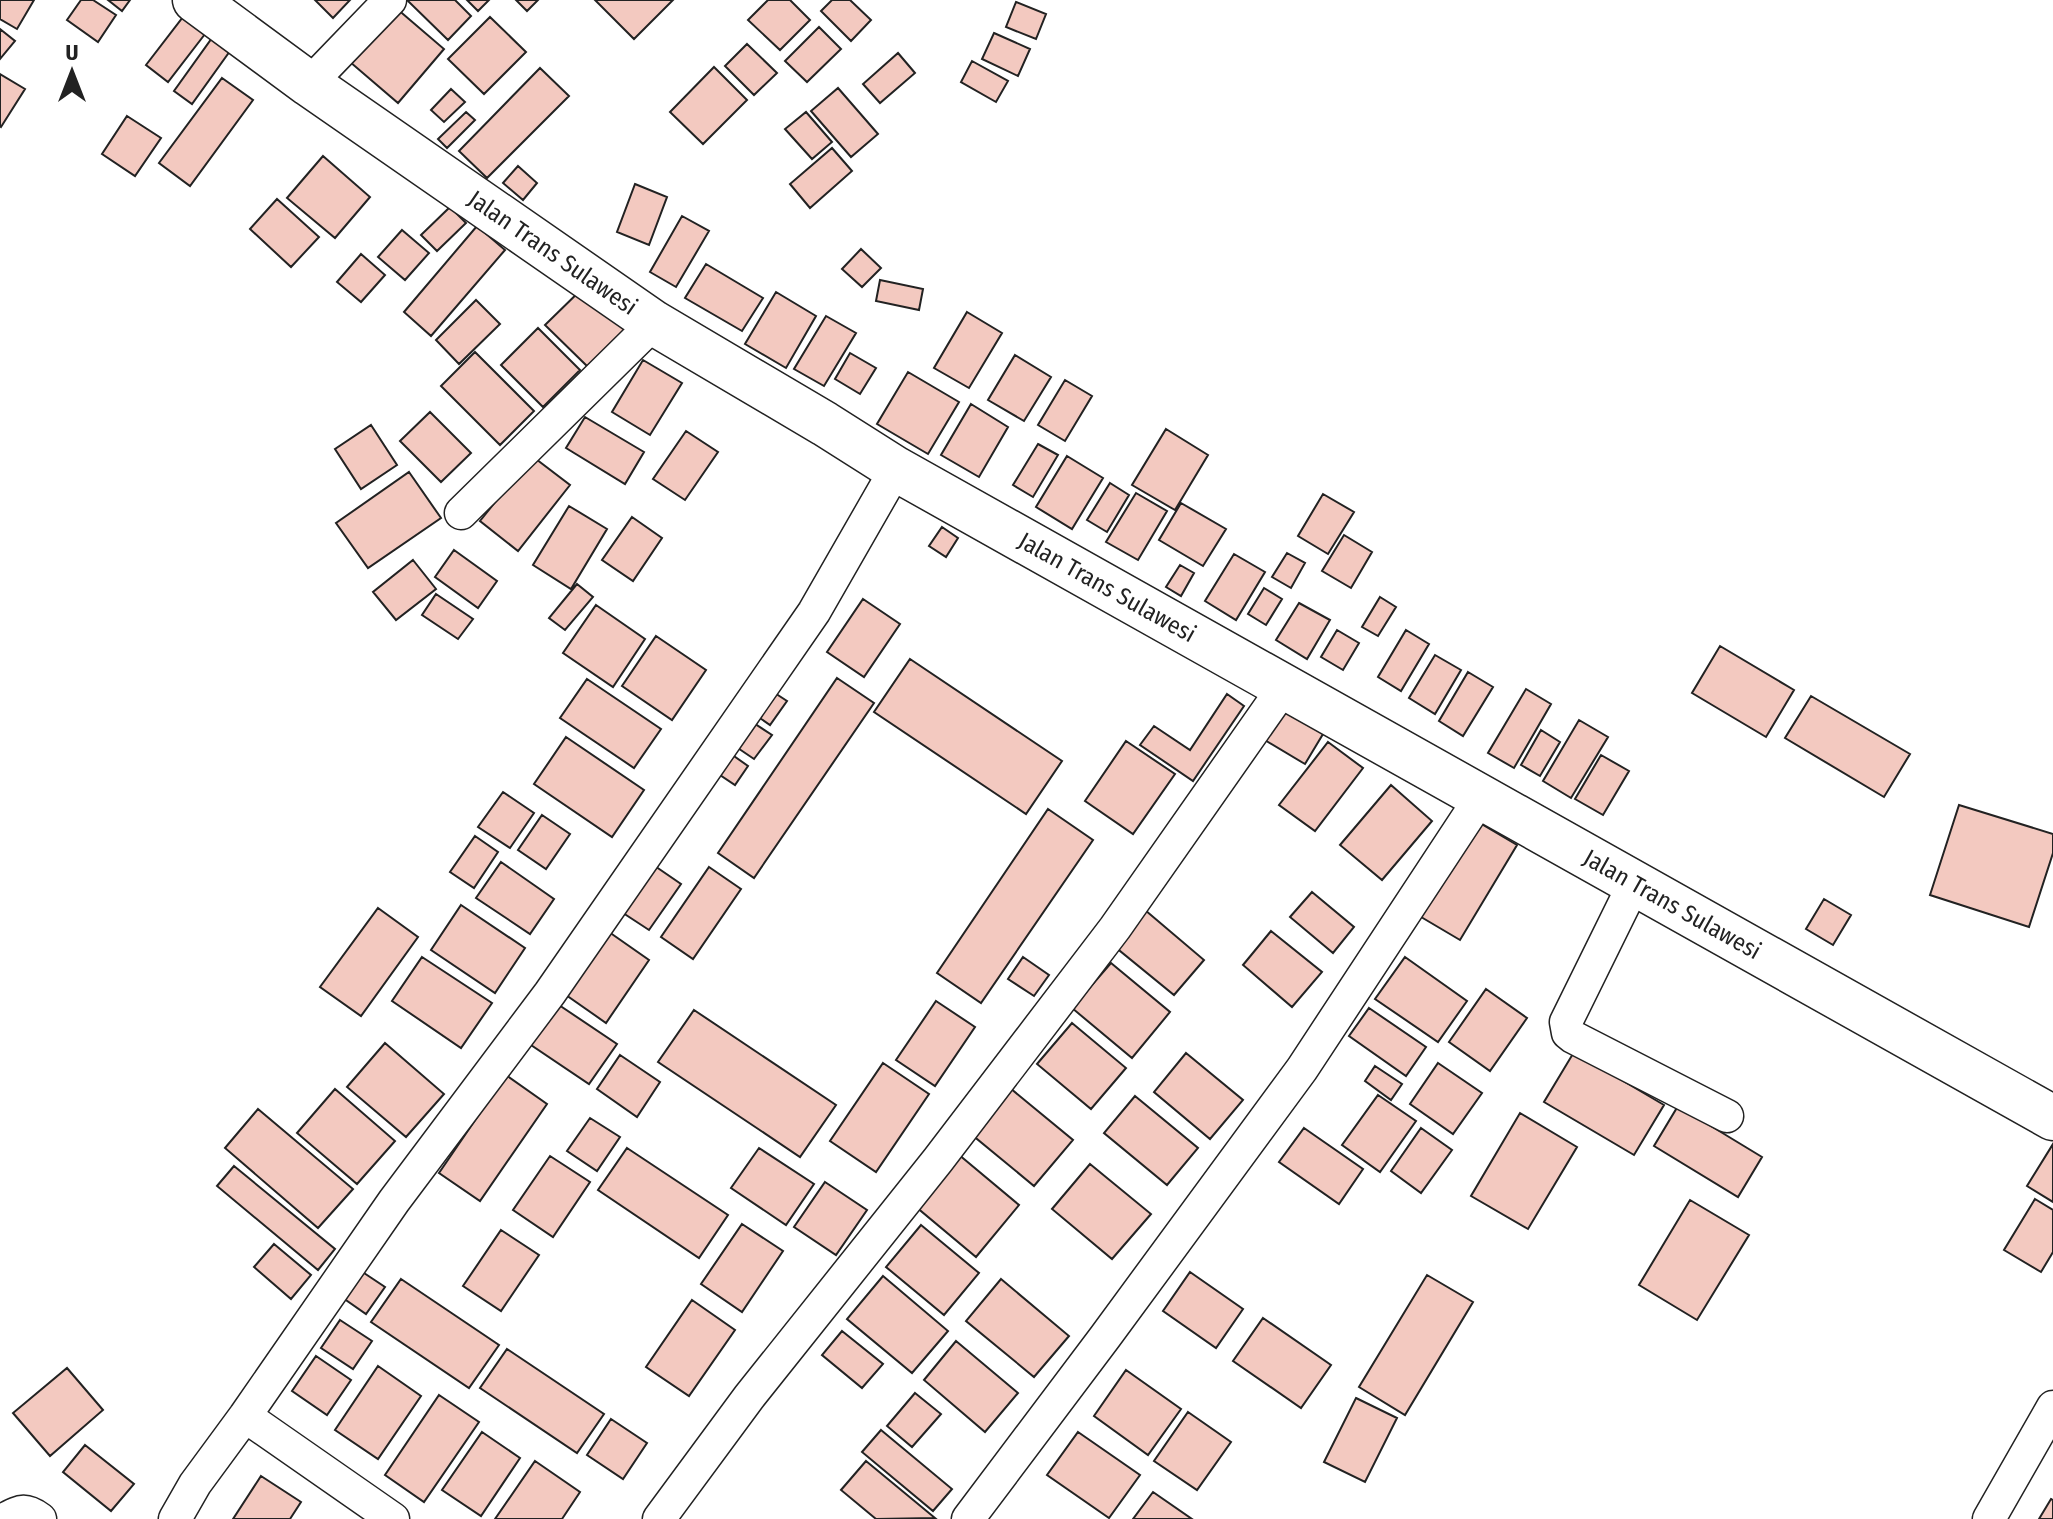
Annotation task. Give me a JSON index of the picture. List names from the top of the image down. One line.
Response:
{"streets":{"highway":["Jalan Trans Sulawesi"]},"north":"top"}
